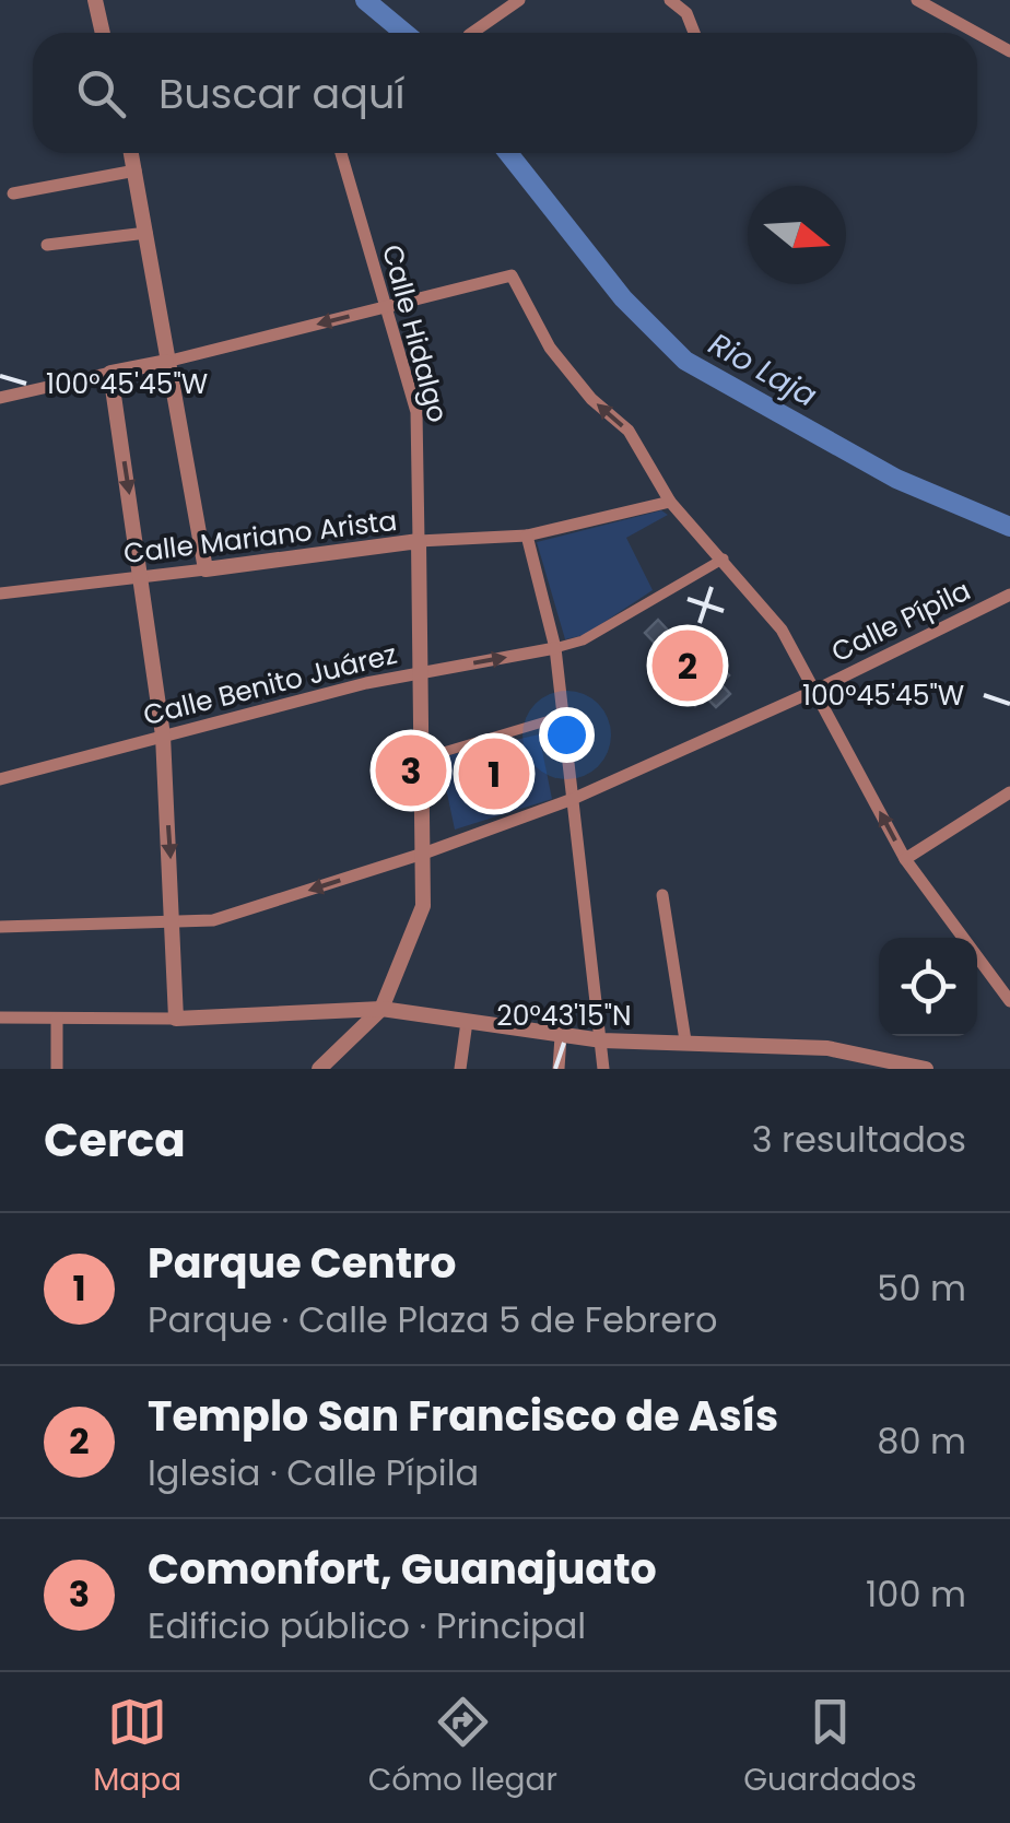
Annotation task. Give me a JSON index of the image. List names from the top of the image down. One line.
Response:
{"streets":{"street":["Calle Hidalgo","Calle Mariano Arista","Calle Pípila","Calle Benito Juárez"]},"crossings":[["Calle Hidalgo","Calle Mariano Arista"],["Calle Hidalgo","Calle Pípila"],["Calle Hidalgo","Calle Benito Juárez"]],"water":["Rio Laja"],"north":"right","page":{"search":"Buscar aquí","pins":["2","3","1"],"heading":["Cerca","3 resultados"],"list":[{"mark":"1","name":"Parque Centro","note":"Parque · Calle Plaza 5 de Febrero","value":"50 m"},{"mark":"2","name":"Templo San Francisco de Asís","note":"Iglesia · Calle Pípila","value":"80 m"},{"mark":"3","name":"Comonfort, Guanajuato","note":"Edificio público · Principal","value":"100 m"}],"nav":["Mapa","Cómo llegar","Guardados"]},"coordinates":["100°45'45\"W","20°43'15\"N"]}
